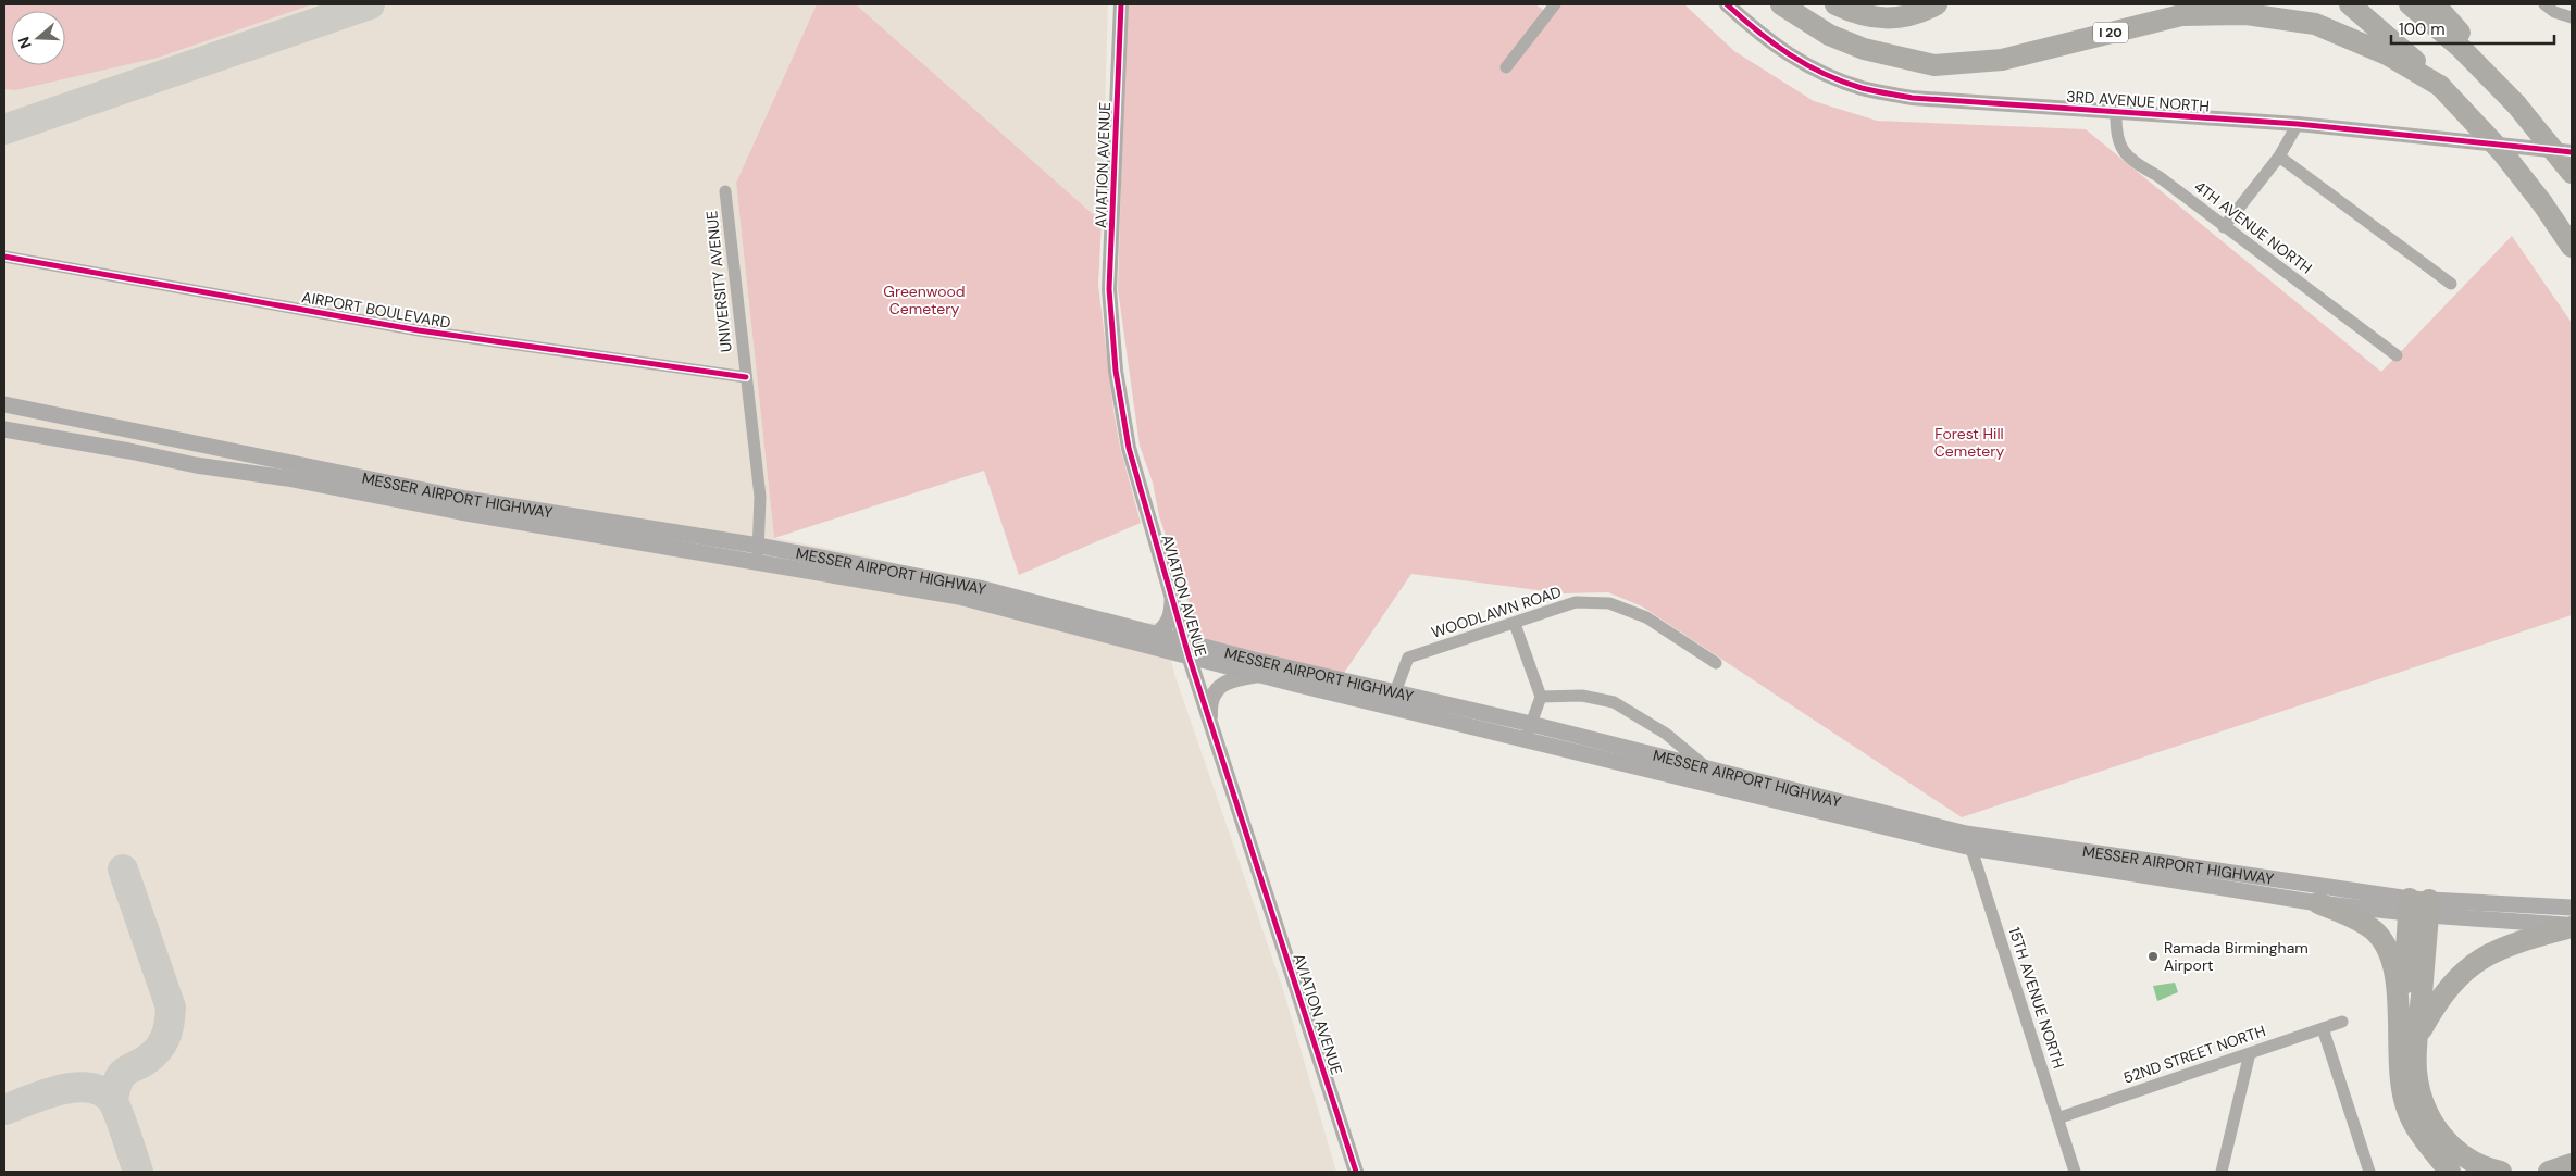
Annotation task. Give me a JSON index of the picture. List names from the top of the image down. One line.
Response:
{"streets":{"highway":["I 20"],"main road":["MESSER AIRPORT HIGHWAY"],"street":["3RD AVENUE NORTH","AVIATION AVENUE","4TH AVENUE NORTH","UNIVERSITY AVENUE","AIRPORT BOULEVARD","WOODLAWN ROAD","15TH AVENUE NORTH","52ND STREET NORTH"]},"crossings":[["3RD AVENUE NORTH","4TH AVENUE NORTH"],["AVIATION AVENUE","MESSER AIRPORT HIGHWAY"],["UNIVERSITY AVENUE","AIRPORT BOULEVARD"],["UNIVERSITY AVENUE","MESSER AIRPORT HIGHWAY"],["MESSER AIRPORT HIGHWAY","WOODLAWN ROAD"],["MESSER AIRPORT HIGHWAY","15TH AVENUE NORTH"],["15TH AVENUE NORTH","52ND STREET NORTH"]],"parks":["Greenwood Cemetery","Forest Hill Cemetery"],"places":["Ramada Birmingham Airport"],"scale_bar":"100 m","north":"left"}
